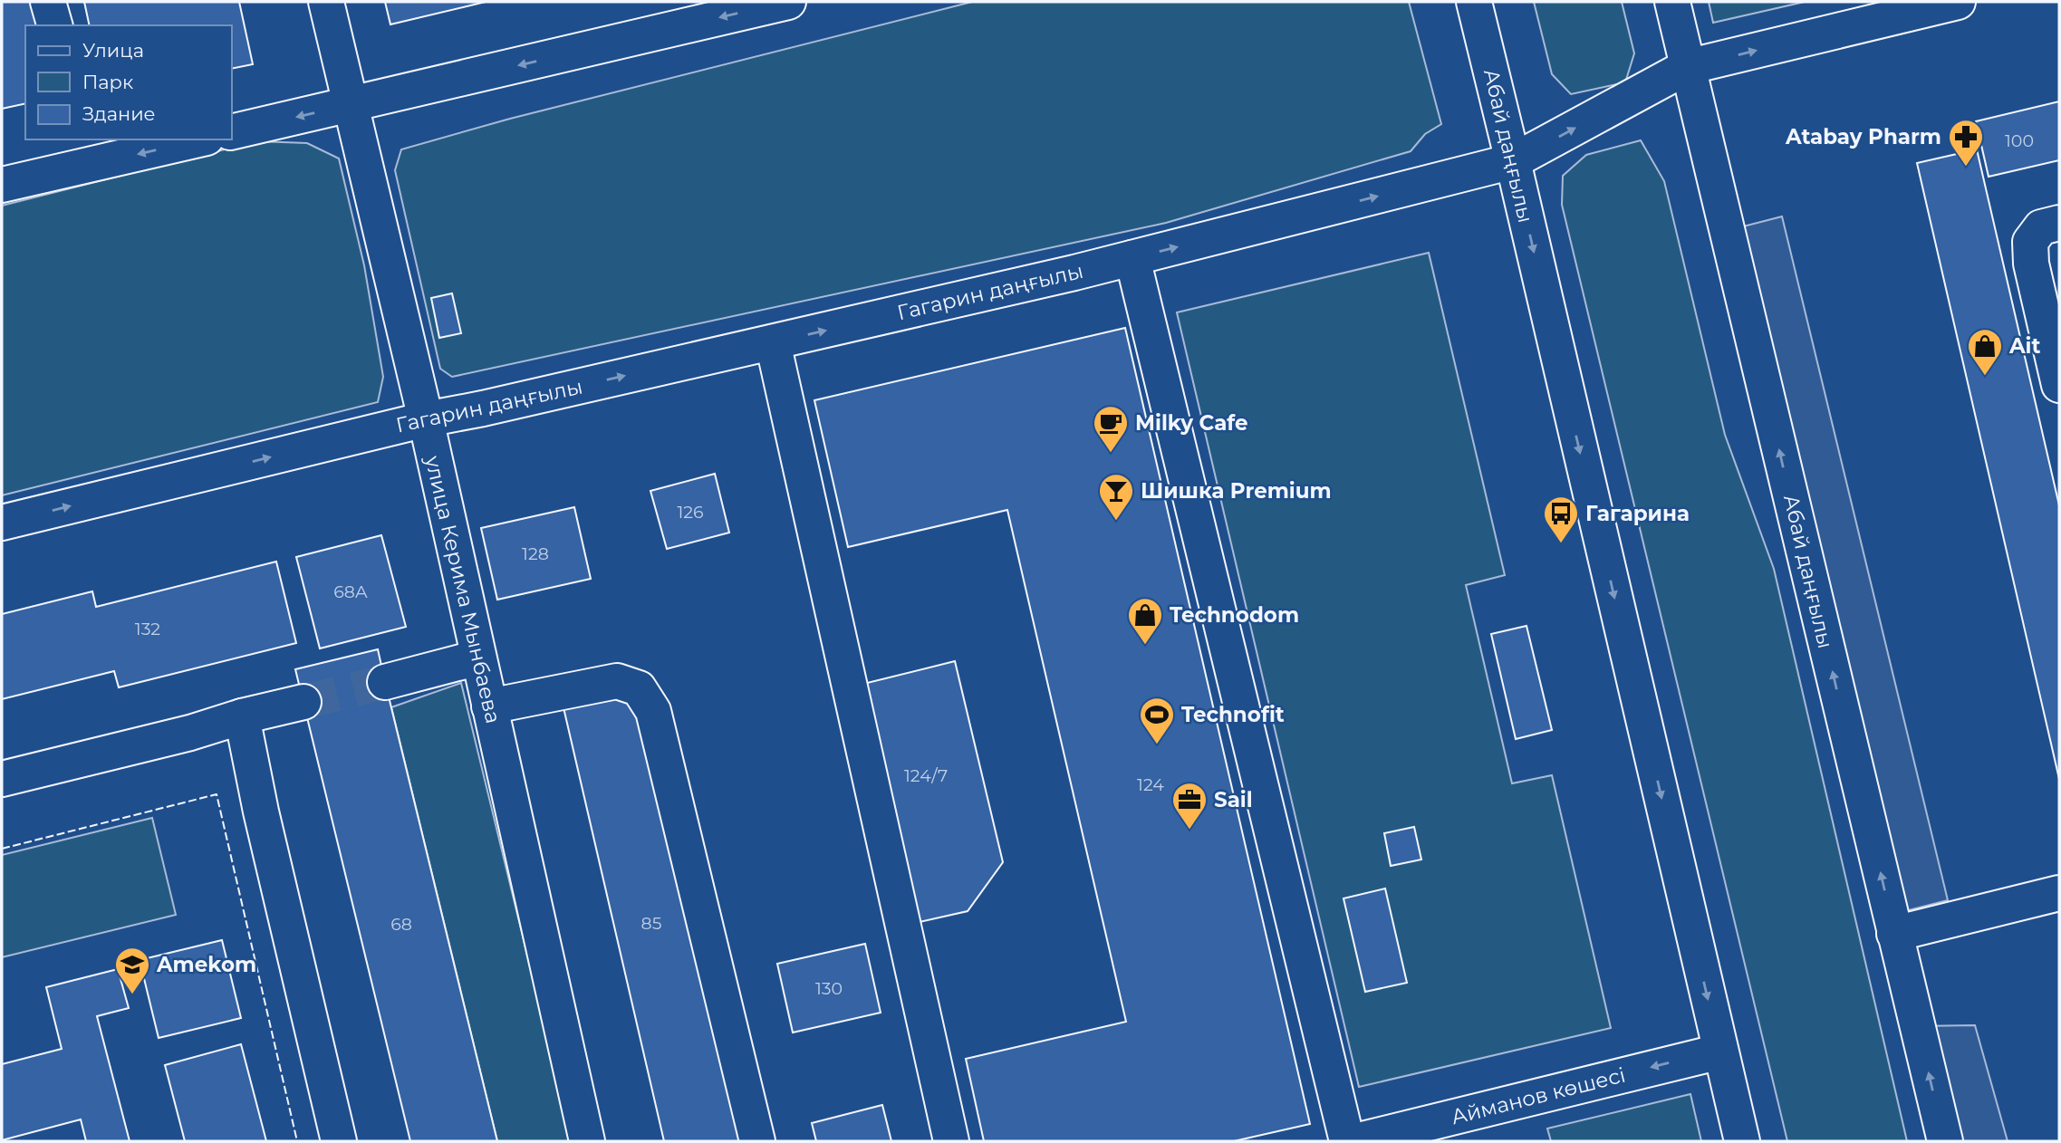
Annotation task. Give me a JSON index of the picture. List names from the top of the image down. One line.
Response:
{"streets":{"street":["Абай даңғылы","Гагарин даңғылы","улица Керима Мынбаева","Айманов көшесі"]},"crossings":[["Абай даңғылы","Гагарин даңғылы"],["Абай даңғылы","Айманов көшесі"],["Гагарин даңғылы","улица Керима Мынбаева"]],"one_way":["Гагарин даңғылы","Айманов көшесі"],"places":{"pharmacy":["Atabay Pharm"],"shop":["Ait","Technodom"],"cafe":["Milky Cafe"],"bar":["Шишка Premium"],"bus stop":["Гагарина"],"sports":["Technofit"],"office":["Sail"],"school or university":["Amekom"]},"house_numbers":["100","126","128","68А","132","124/7","124","85","68","130"],"legend":["Улица","Парк","Здание"]}
